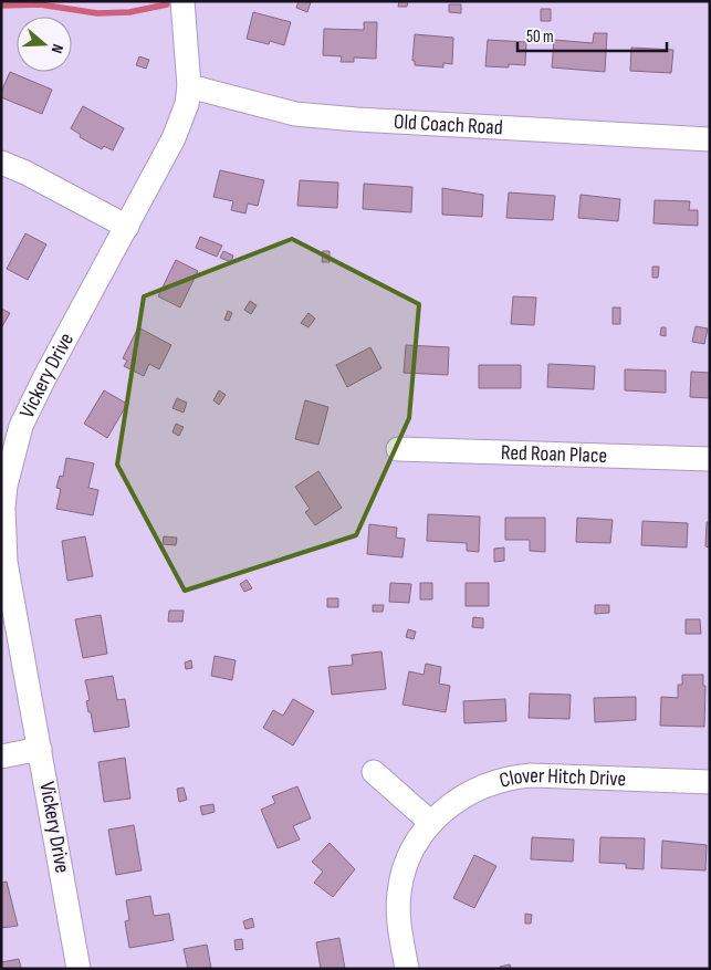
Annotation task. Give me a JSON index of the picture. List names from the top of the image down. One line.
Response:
{"streets":{"street":["Old Coach Road","Vickery Drive","Red Roan Place","Clover Hitch Drive"]},"crossings":[["Old Coach Road","Vickery Drive"]],"scale_bar":"50 m","north":"right"}
